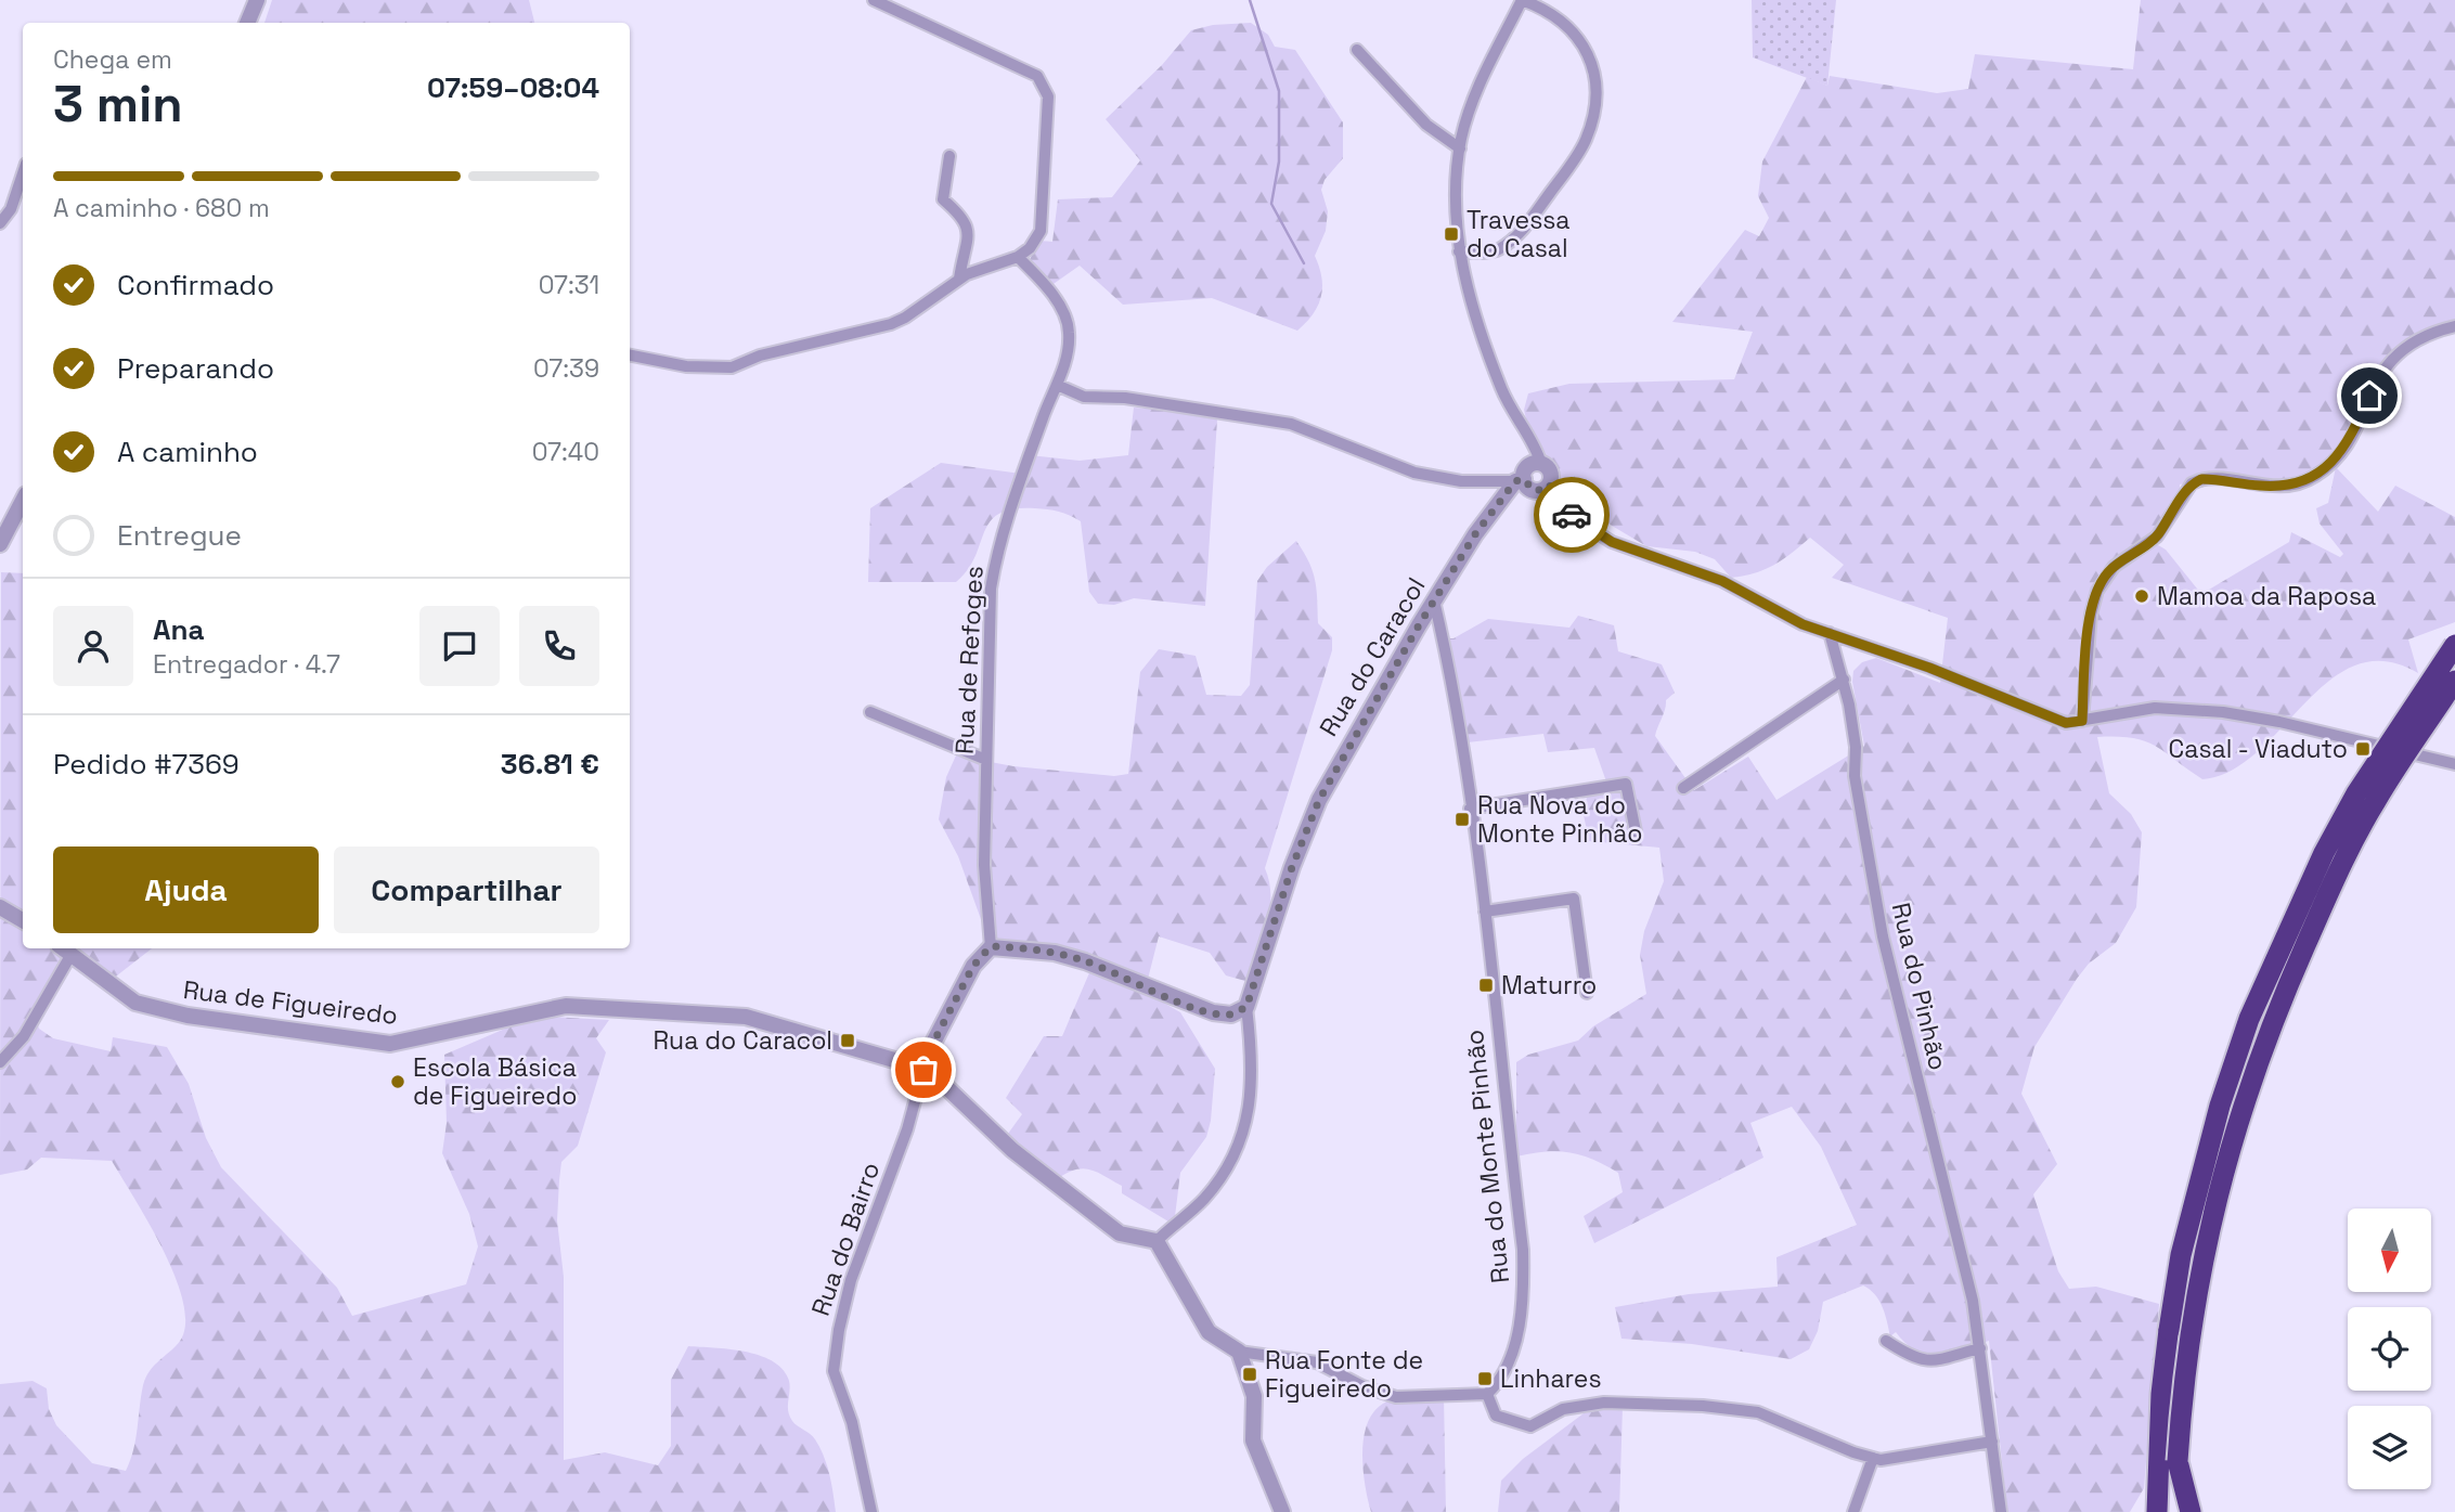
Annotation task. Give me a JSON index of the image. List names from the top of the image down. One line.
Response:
{"streets":{"street":["Rua do Caracol","Rua de Refoges","Rua do Pinhão","Rua de Figueiredo","Rua do Monte Pinhão","Rua do Bairro"]},"crossings":[["Rua do Caracol","Rua do Monte Pinhão"],["Rua de Figueiredo","Rua do Bairro"]],"places":{"transit":["Travessa do Casal","Casal - Viaduto","Rua Nova do Monte Pinhão","Maturro","Rua do Caracol","Rua Fonte de Figueiredo","Linhares"],"other":["Mamoa da Raposa","Escola Básica de Figueiredo"]},"north":"bottom","page":{"heading":["3 min","Chega em","07:59–08:04"],"panel":["Ana","Entregador · 4.7","Pedido #7369","36.81 €"],"bar":"A caminho · 680 m","list":[["Confirmado","07:31"],["Preparando","07:39"],["A caminho","07:40"],"Entregue"],"buttons":["Ajuda","Compartilhar"]}}
